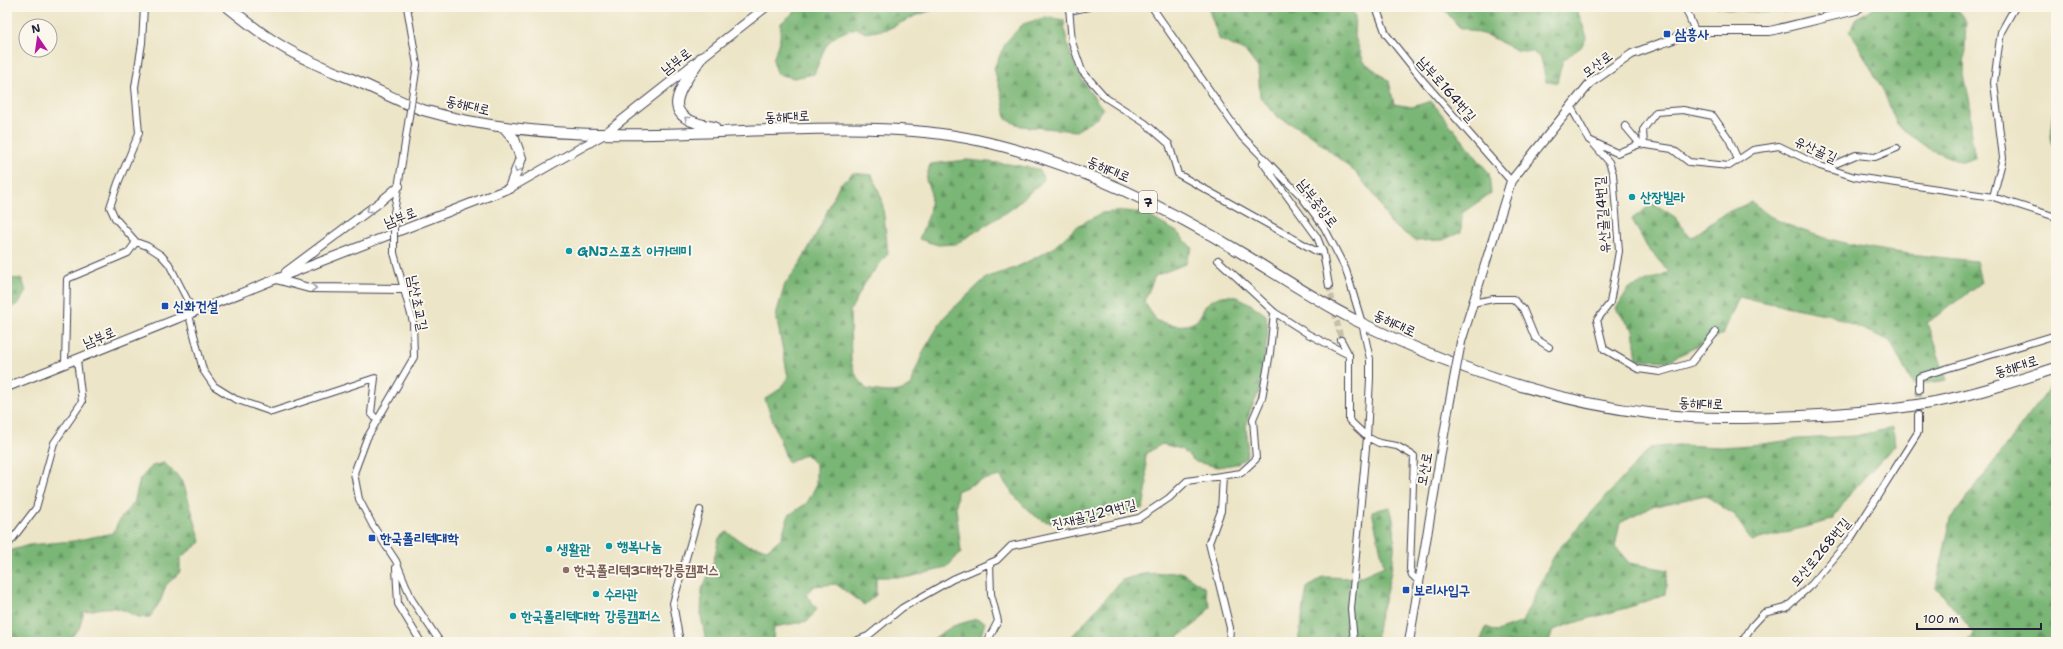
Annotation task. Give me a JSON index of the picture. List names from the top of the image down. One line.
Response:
{"streets":{"main road":["동해대로","7"],"street":["남부로","모산로","남부로164번길","유산골길","남부중앙로","유산골길4번길","남산초교길","진재골길29번길","모산로268번길"]},"crossings":[["남부로","동해대로"],["모산로","남부로164번길"],["동해대로","남부중앙로"],["유산골길","유산골길4번길"]],"places":{"transit":["삼흥사","신화건설","한국폴리텍대학","보리사입구"],"other":["산장빌라","GNJ스포츠 아카데미","행복나눔","생활관","한국폴리텍3대학강릉캠퍼스","수라관","한국폴리텍대학 강릉캠퍼스"]},"scale_bar":"100 m","north":"top"}
